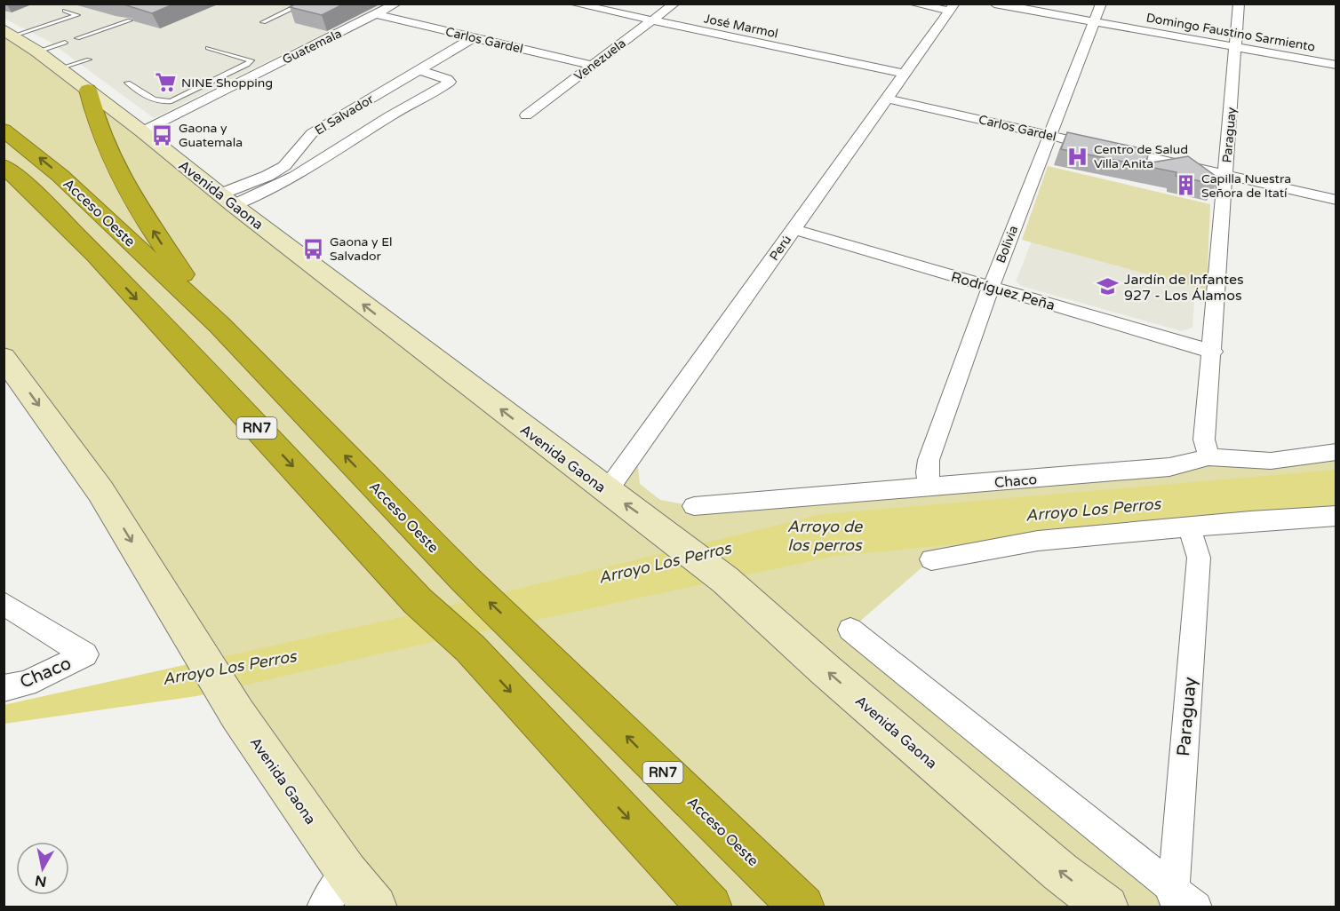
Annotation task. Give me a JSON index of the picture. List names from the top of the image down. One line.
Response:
{"streets":{"highway":["Acceso Oeste","RN7"],"street":["José Marmol","Domingo Faustino Sarmiento","Carlos Gardel","Guatemala","Venezuela","El Salvador","Paraguay","Avenida Gaona","Bolivia","Perú","Rodríguez Peña","Chaco"]},"crossings":[["José Marmol","Venezuela"],["José Marmol","Perú"],["Domingo Faustino Sarmiento","Paraguay"],["Domingo Faustino Sarmiento","Bolivia"],["Carlos Gardel","Guatemala"],["Carlos Gardel","Venezuela"],["Carlos Gardel","El Salvador"],["Carlos Gardel","Bolivia"],["Carlos Gardel","Perú"],["Guatemala","Avenida Gaona"],["El Salvador","Avenida Gaona"],["Paraguay","Rodríguez Peña"],["Paraguay","Chaco"],["Avenida Gaona","Perú"],["Bolivia","Rodríguez Peña"],["Bolivia","Chaco"],["Perú","Rodríguez Peña"]],"water":["Arroyo Los Perros","Arroyo de los perros"],"places":{"supermarket":["NINE Shopping"],"bus stop":["Gaona y Guatemala","Gaona y El Salvador"],"hospital":["Centro de Salud Villa Anita"],"building":["Capilla Nuestra Señora de Itatí"],"school or university":["Jardín de Infantes 927 - Los Álamos"]},"north":"bottom"}
